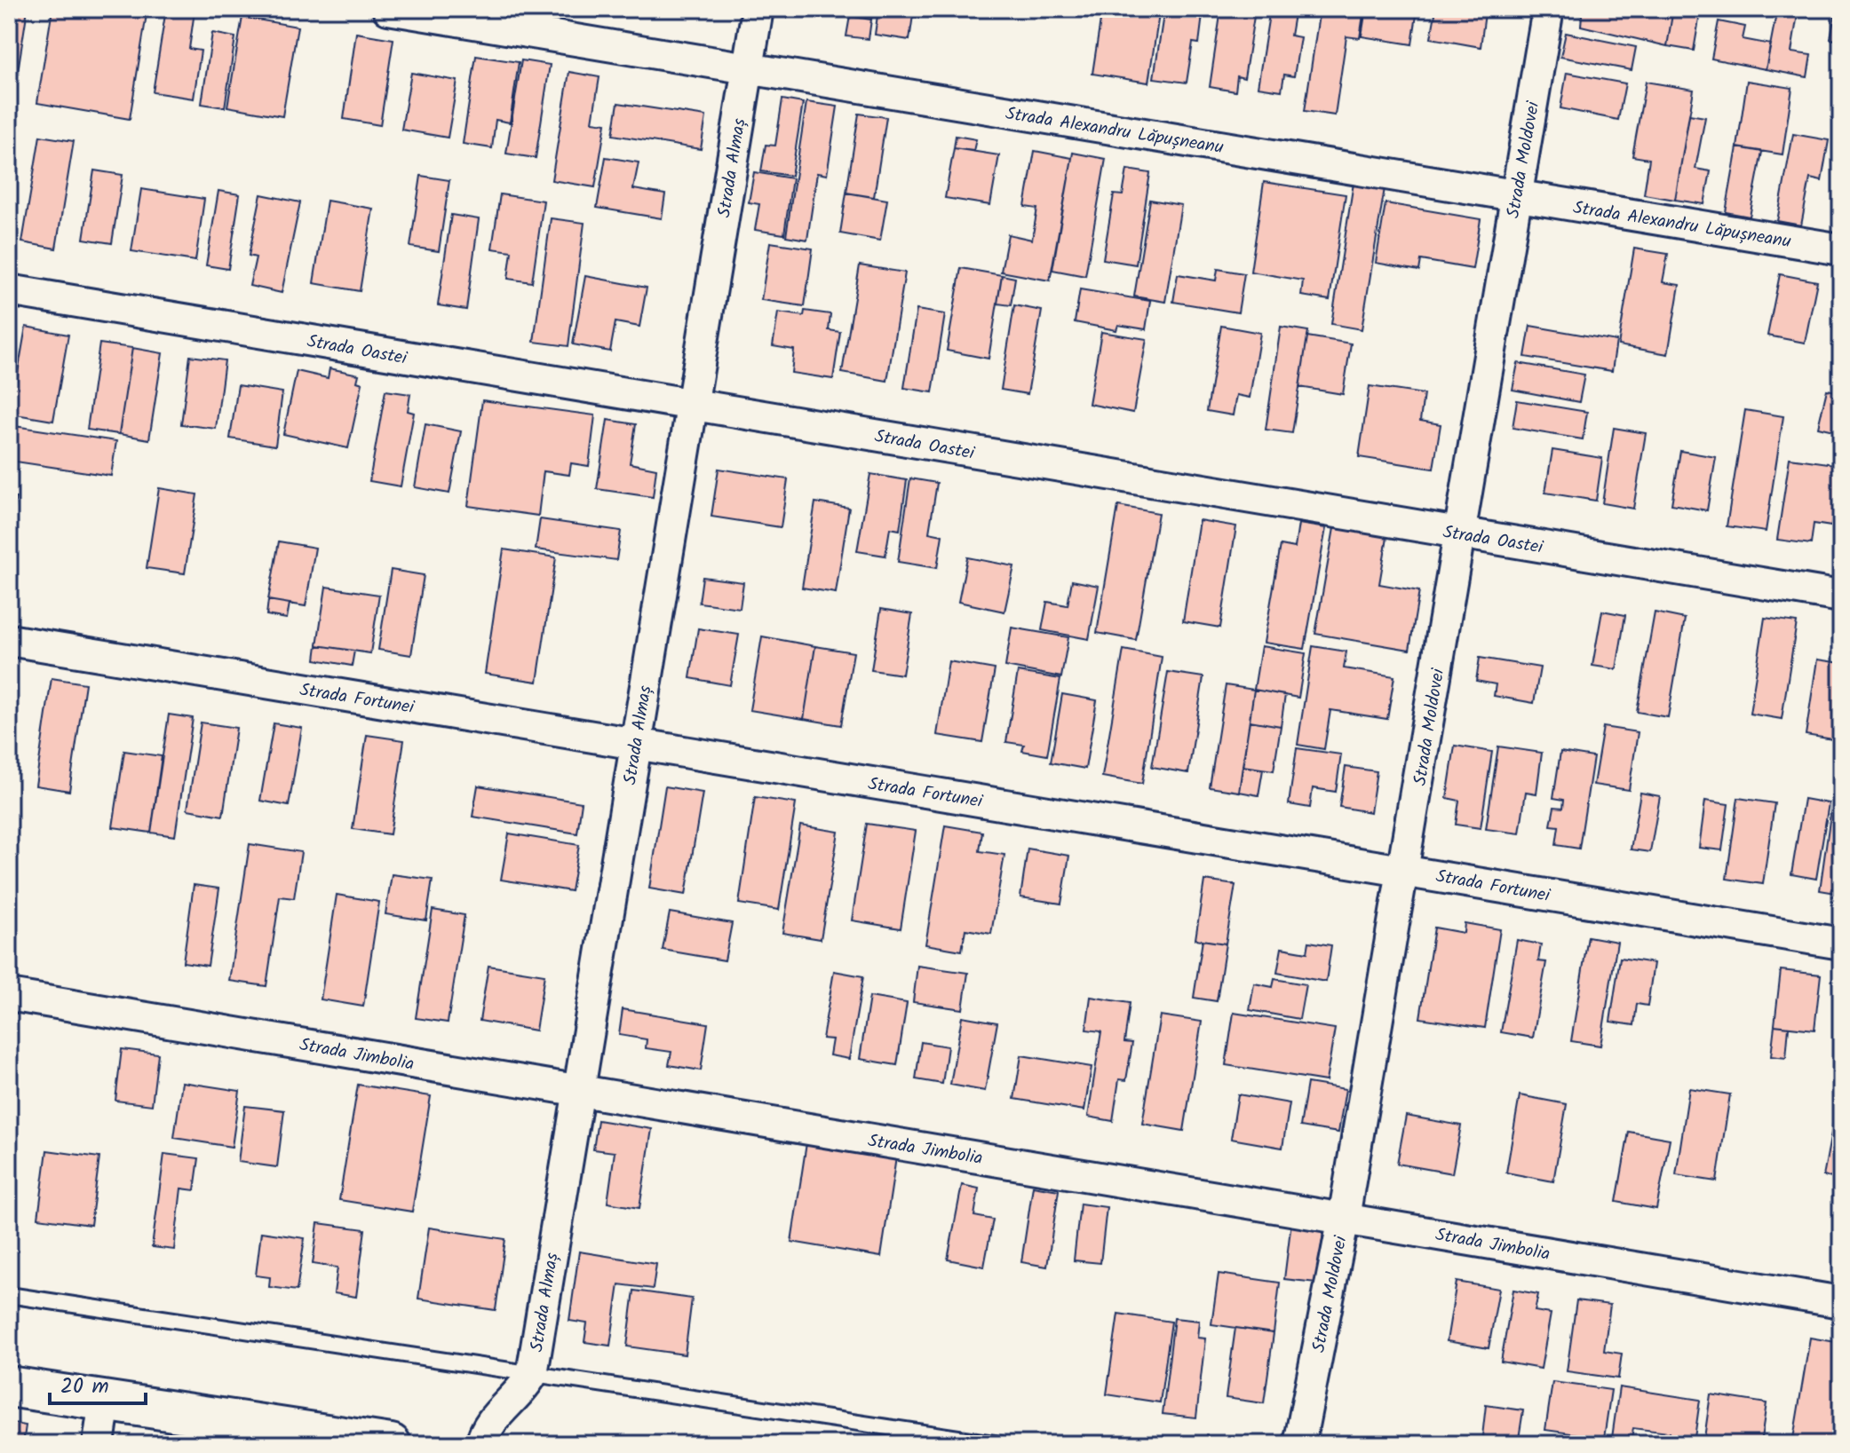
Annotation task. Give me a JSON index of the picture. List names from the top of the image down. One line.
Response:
{"streets":{"street":["Strada Alexandru Lăpușneanu","Strada Moldovei","Strada Almaș","Strada Oastei","Strada Fortunei","Strada Jimbolia"]},"crossings":[["Strada Alexandru Lăpușneanu","Strada Moldovei"],["Strada Alexandru Lăpușneanu","Strada Almaș"],["Strada Moldovei","Strada Oastei"],["Strada Moldovei","Strada Fortunei"],["Strada Moldovei","Strada Jimbolia"],["Strada Almaș","Strada Oastei"],["Strada Almaș","Strada Fortunei"],["Strada Almaș","Strada Jimbolia"]],"scale_bar":"20 m"}
